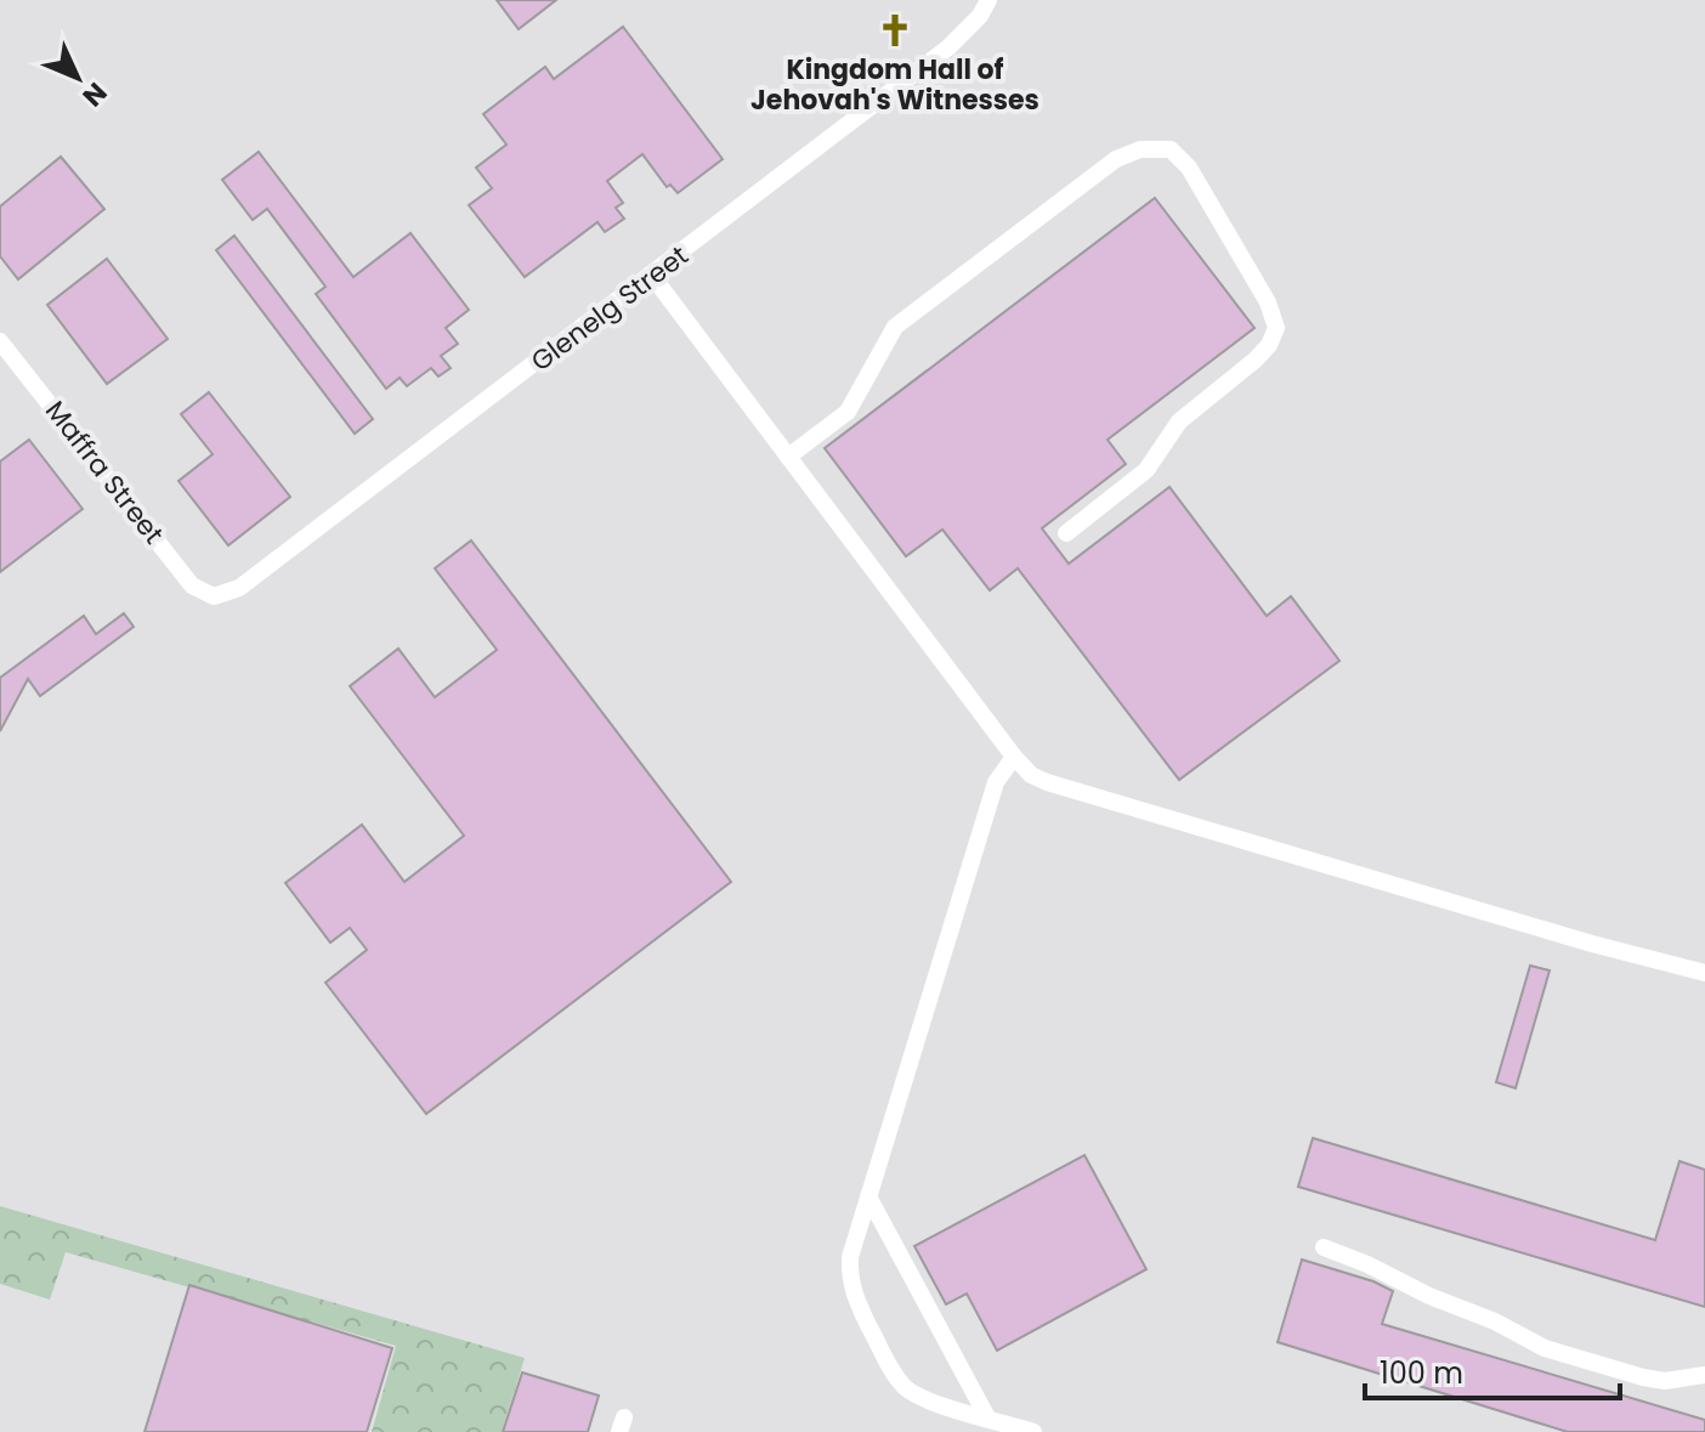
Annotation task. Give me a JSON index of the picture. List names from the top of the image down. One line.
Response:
{"streets":{"street":["Glenelg Street","Maffra Street"]},"crossings":[["Glenelg Street","Maffra Street"]],"places":{"church":["Kingdom Hall of Jehovah's Witnesses"]},"scale_bar":"100 m","north":"bottom right"}
